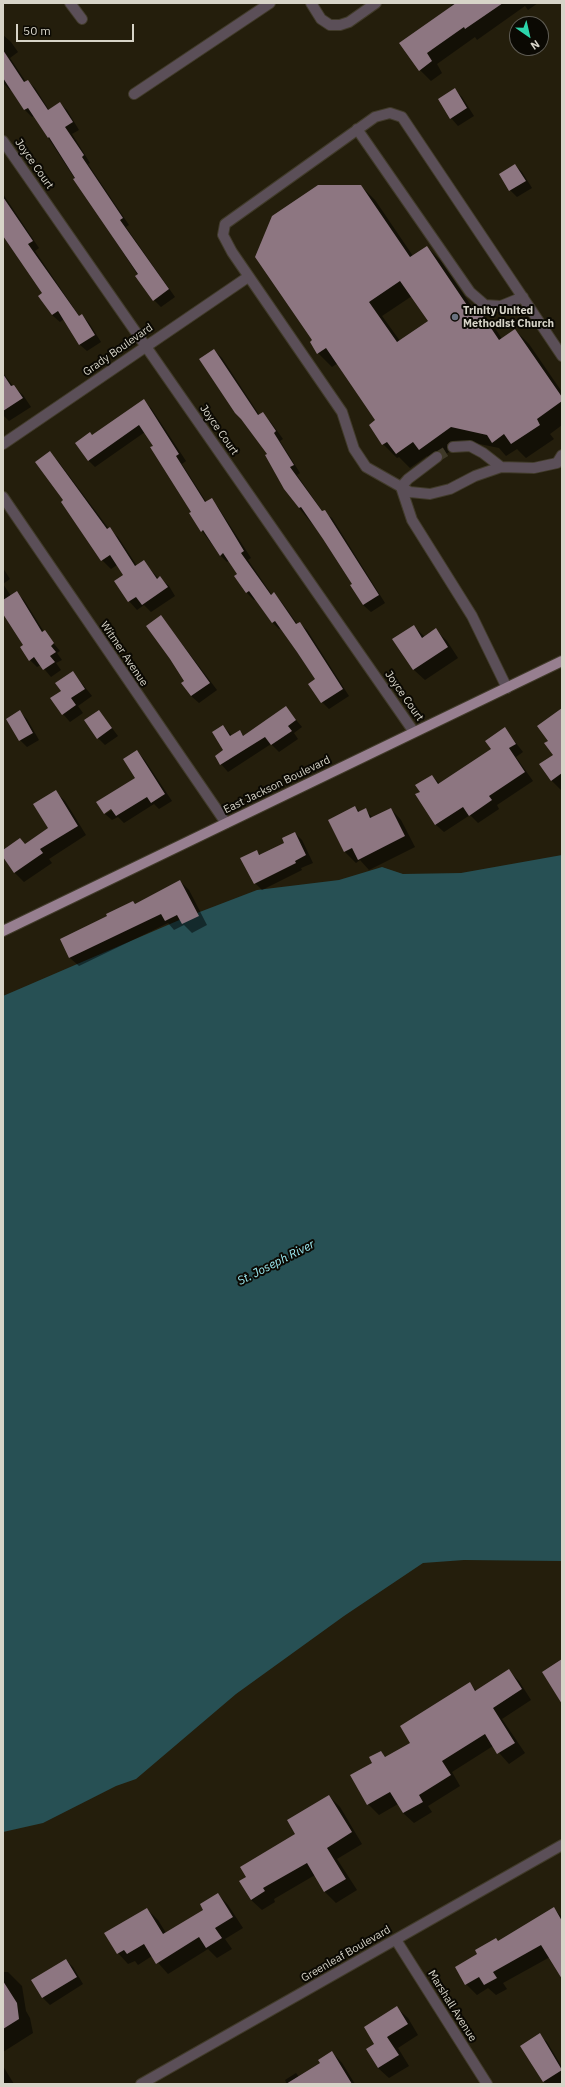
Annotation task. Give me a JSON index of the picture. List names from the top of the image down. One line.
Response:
{"streets":{"main road":["East Jackson Boulevard"],"street":["Joyce Court","Grady Boulevard","Witmer Avenue","Greenleaf Boulevard","Marshall Avenue"]},"crossings":[["Joyce Court","Grady Boulevard"],["Joyce Court","East Jackson Boulevard"],["Witmer Avenue","East Jackson Boulevard"],["Greenleaf Boulevard","Marshall Avenue"]],"water":["St. Joseph River"],"places":["Trinity United Methodist Church"],"scale_bar":"50 m","north":"bottom right"}
